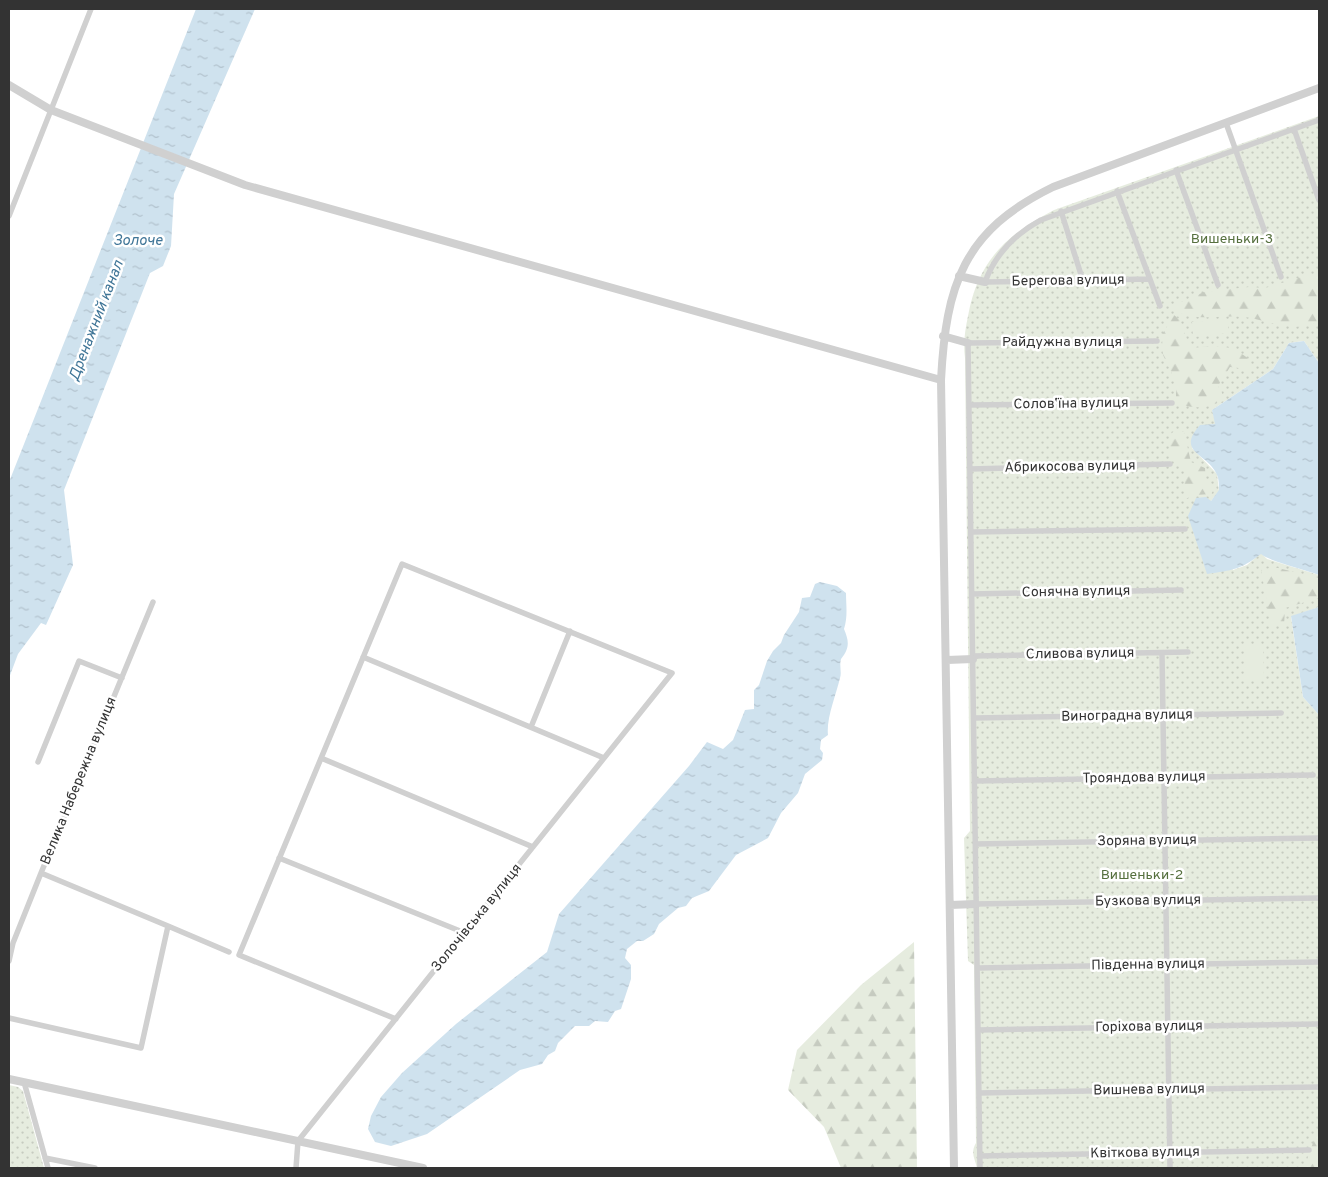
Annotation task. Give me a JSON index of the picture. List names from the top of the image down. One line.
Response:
{"streets":{"street":["Берегова вулиця","Райдужна вулиця","Соловʼїна вулиця","Абрикосова вулиця","Сонячна вулиця","Сливова вулиця","Виноградна вулиця","Трояндова вулиця","Велика Набережна вулиця","Зоряна вулиця","Бузкова вулиця","Золочівська вулиця","Південна вулиця","Горіхова вулиця","Вишнева вулиця","Квіткова вулиця"]},"water":["Золоче","Дренажний канал"],"parks":["Вишеньки-3","Вишеньки-2"]}
